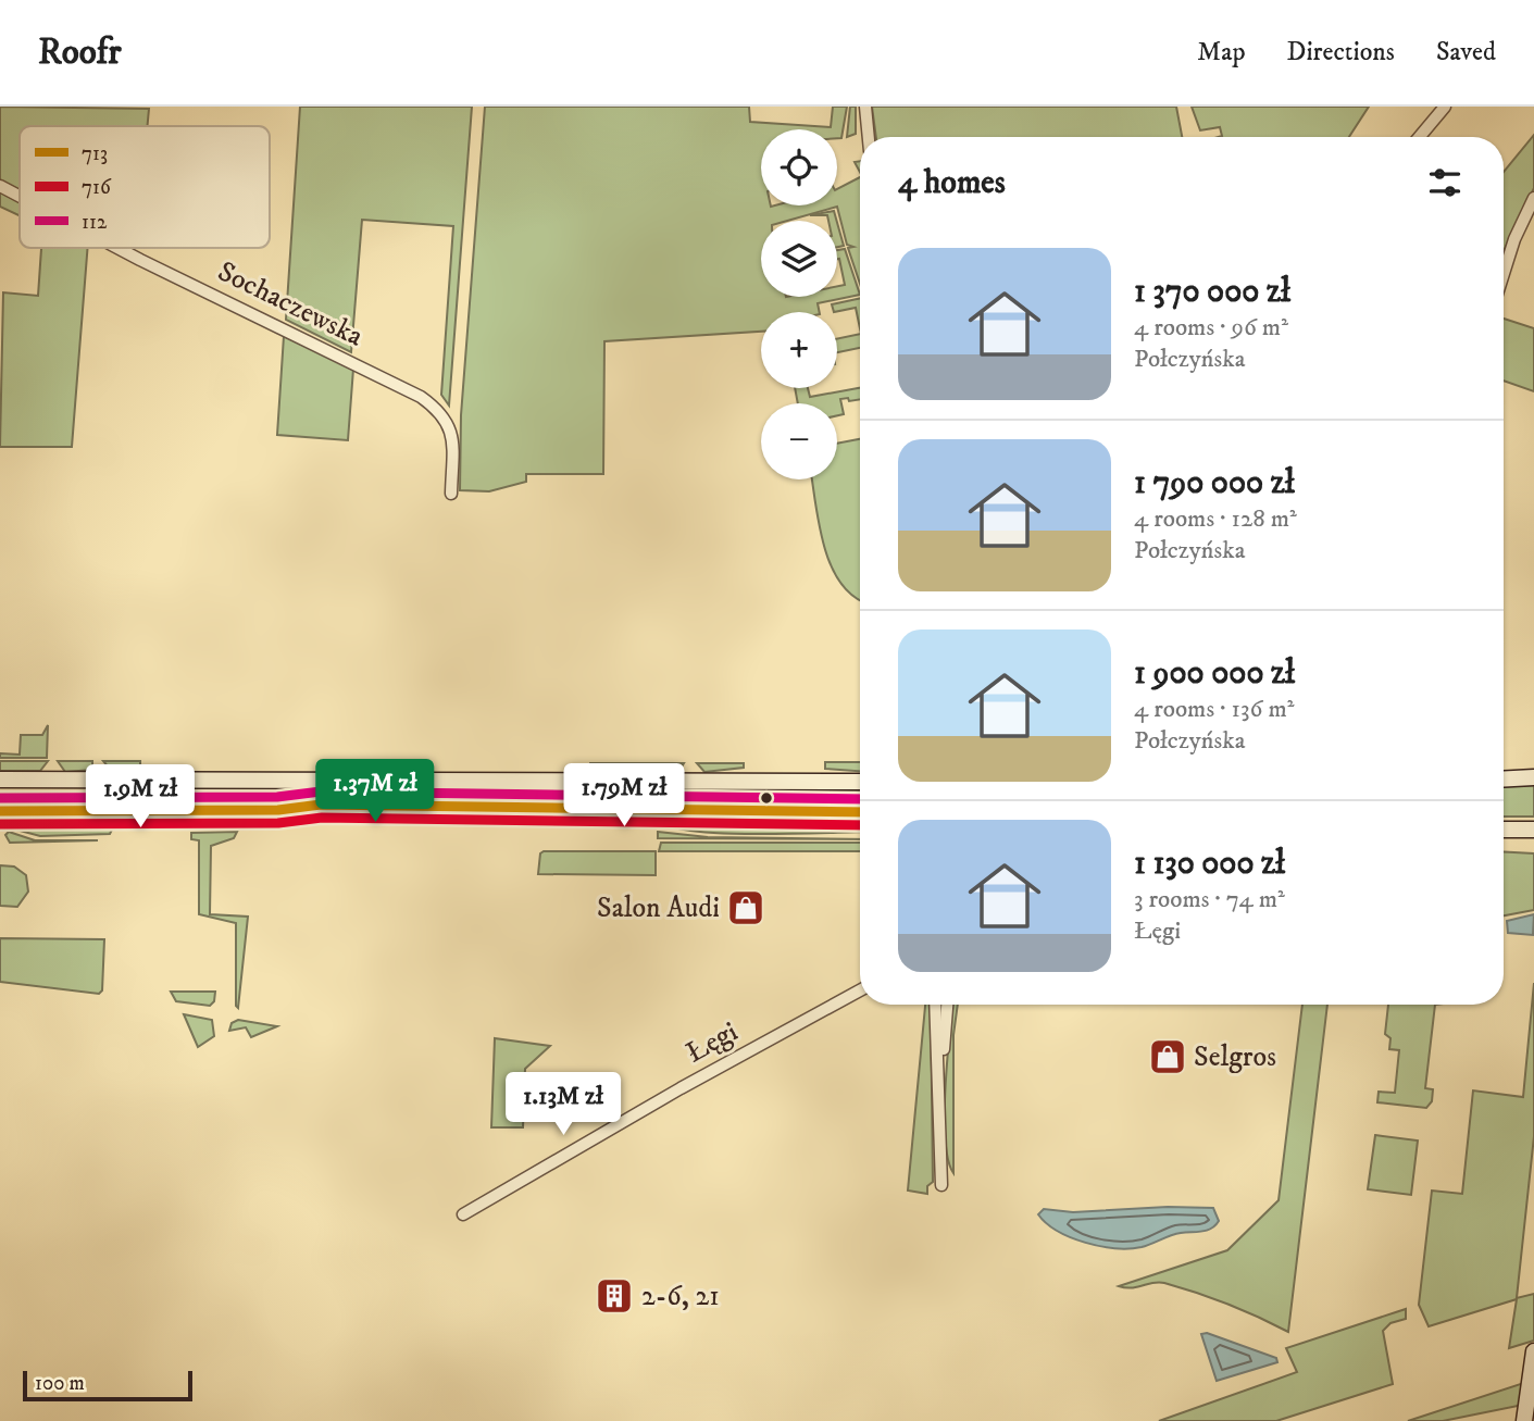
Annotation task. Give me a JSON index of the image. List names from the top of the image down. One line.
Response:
{"streets":{"street":["Sochaczewska","Łęgi"]},"places":{"shop":["Salon Audi","Selgros"],"building":["2-6, 21"]},"lines":["transit line 112","transit line 713","transit line 716"],"legend":["713","716","112"],"scale_bar":"100 m","page":{"header":"Roofr","nav":["Map","Directions","Saved"],"map_buttons":["+","−"],"heading":"4 homes","list":[{"name":"1 370 000 zł","note":"4 rooms · 96 m² · Połczyńska"},{"name":"1 790 000 zł","note":"4 rooms · 128 m² · Połczyńska"},{"name":"1 900 000 zł","note":"4 rooms · 136 m² · Połczyńska"},{"name":"1 130 000 zł","note":"3 rooms · 74 m² · Łęgi"}],"price":["1.37M zł","1.79M zł","1.9M zł","1.13M zł"],"scale":"100 m"}}
